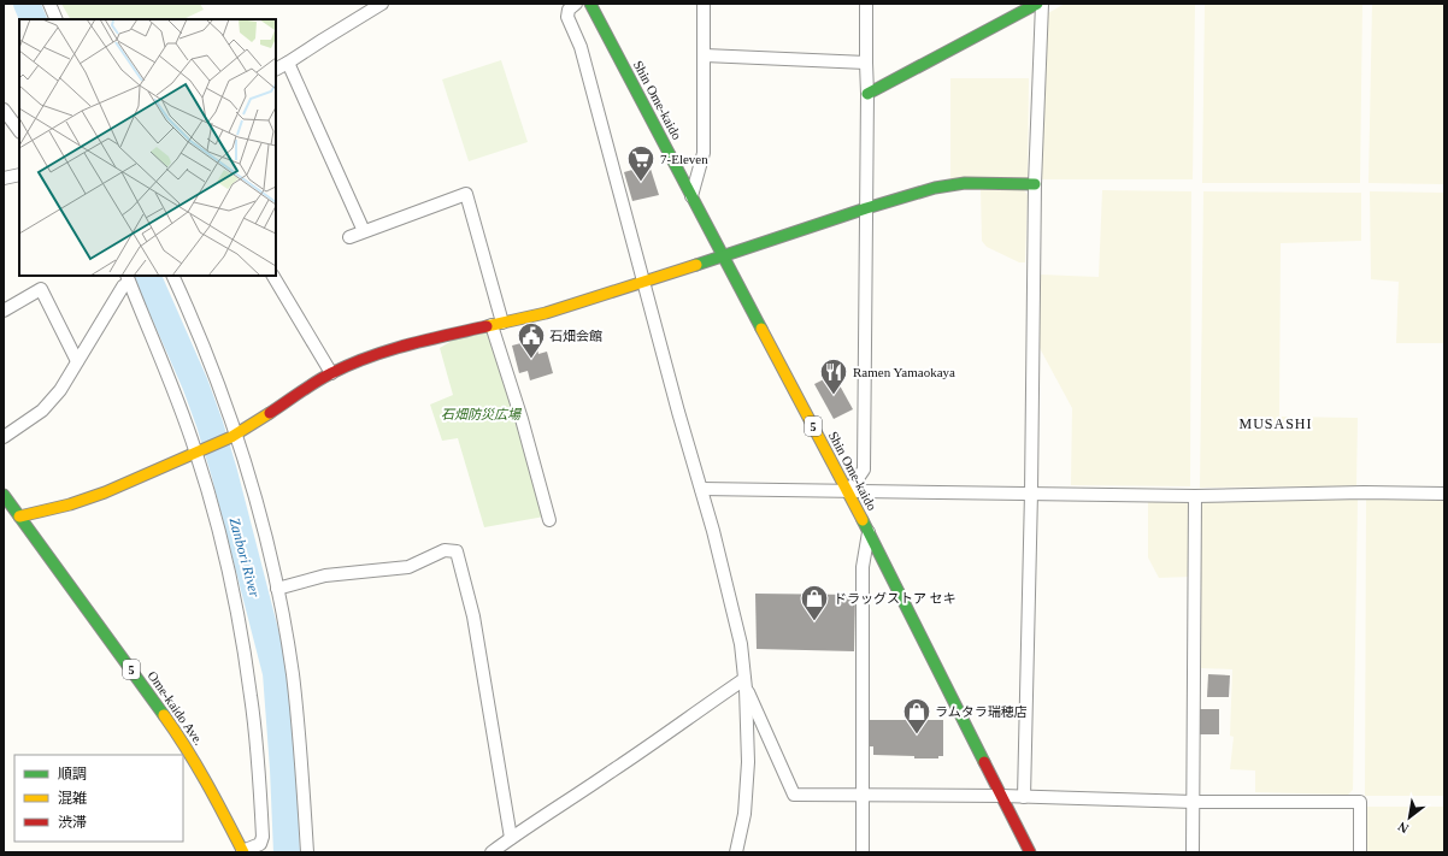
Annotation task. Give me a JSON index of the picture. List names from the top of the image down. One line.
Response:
{"streets":{"main road":["Shin Ome-kaido","5","Ome-kaido Ave."]},"districts":["MUSASHI"],"water":["Zanbori River"],"parks":["石畑防災広場"],"places":{"supermarket":["7-Eleven"],"public building":["石畑会館"],"restaurant":["Ramen Yamaokaya"],"shop":["ドラッグストア セキ","ラムタラ瑞穂店"]},"legend":["順調","混雑","渋滞"],"north":"bottom left"}
